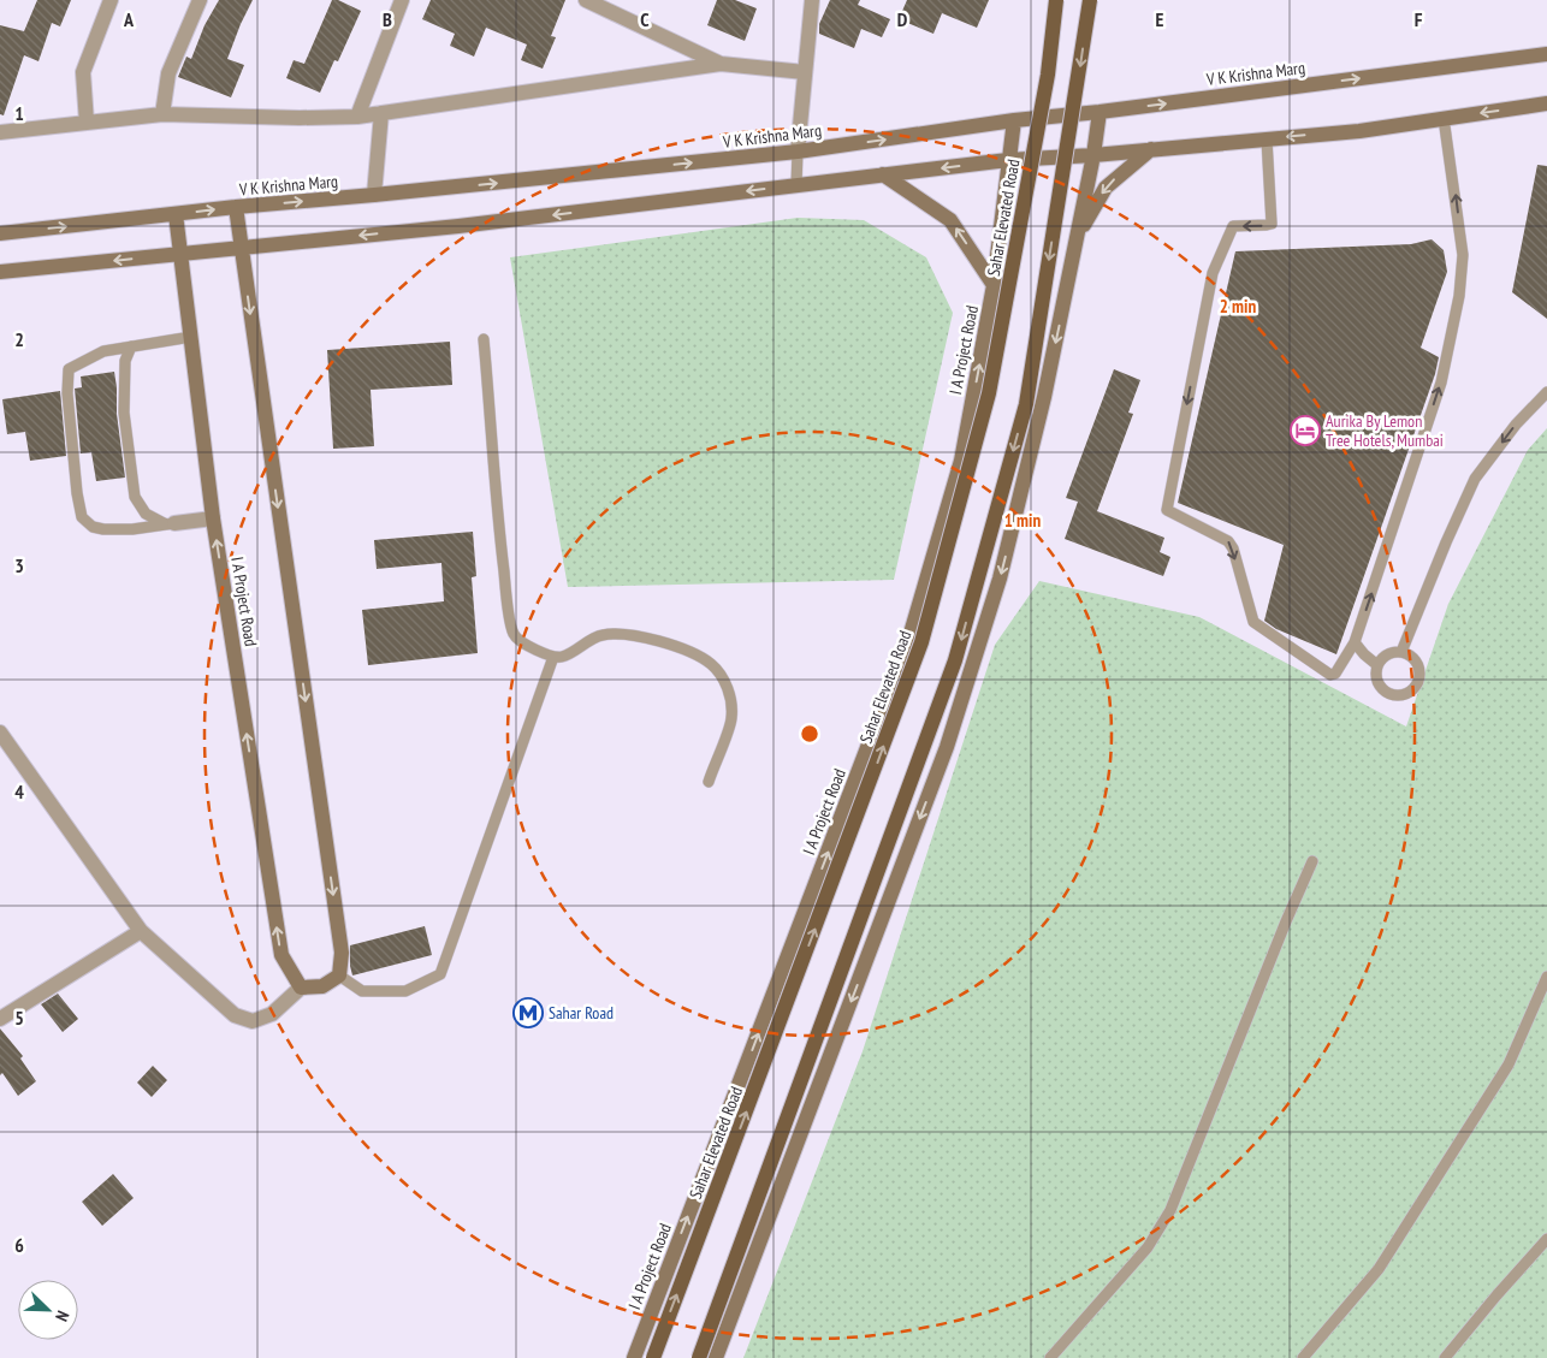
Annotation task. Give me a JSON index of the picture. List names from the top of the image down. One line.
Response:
{"streets":{"main road":["V K Krishna Marg","Sahar Elevated Road","I A Project Road"]},"crossings":[["V K Krishna Marg","I A Project Road"]],"places":{"hotel":["Aurika By Lemon Tree Hotels, Mumbai"],"metro station":["Sahar Road"]},"north":"bottom right","grid":{"columns":["A","B","C","D","E","F"],"rows":["1","2","3","4","5","6"]},"rings":["2 min","1 min"]}
